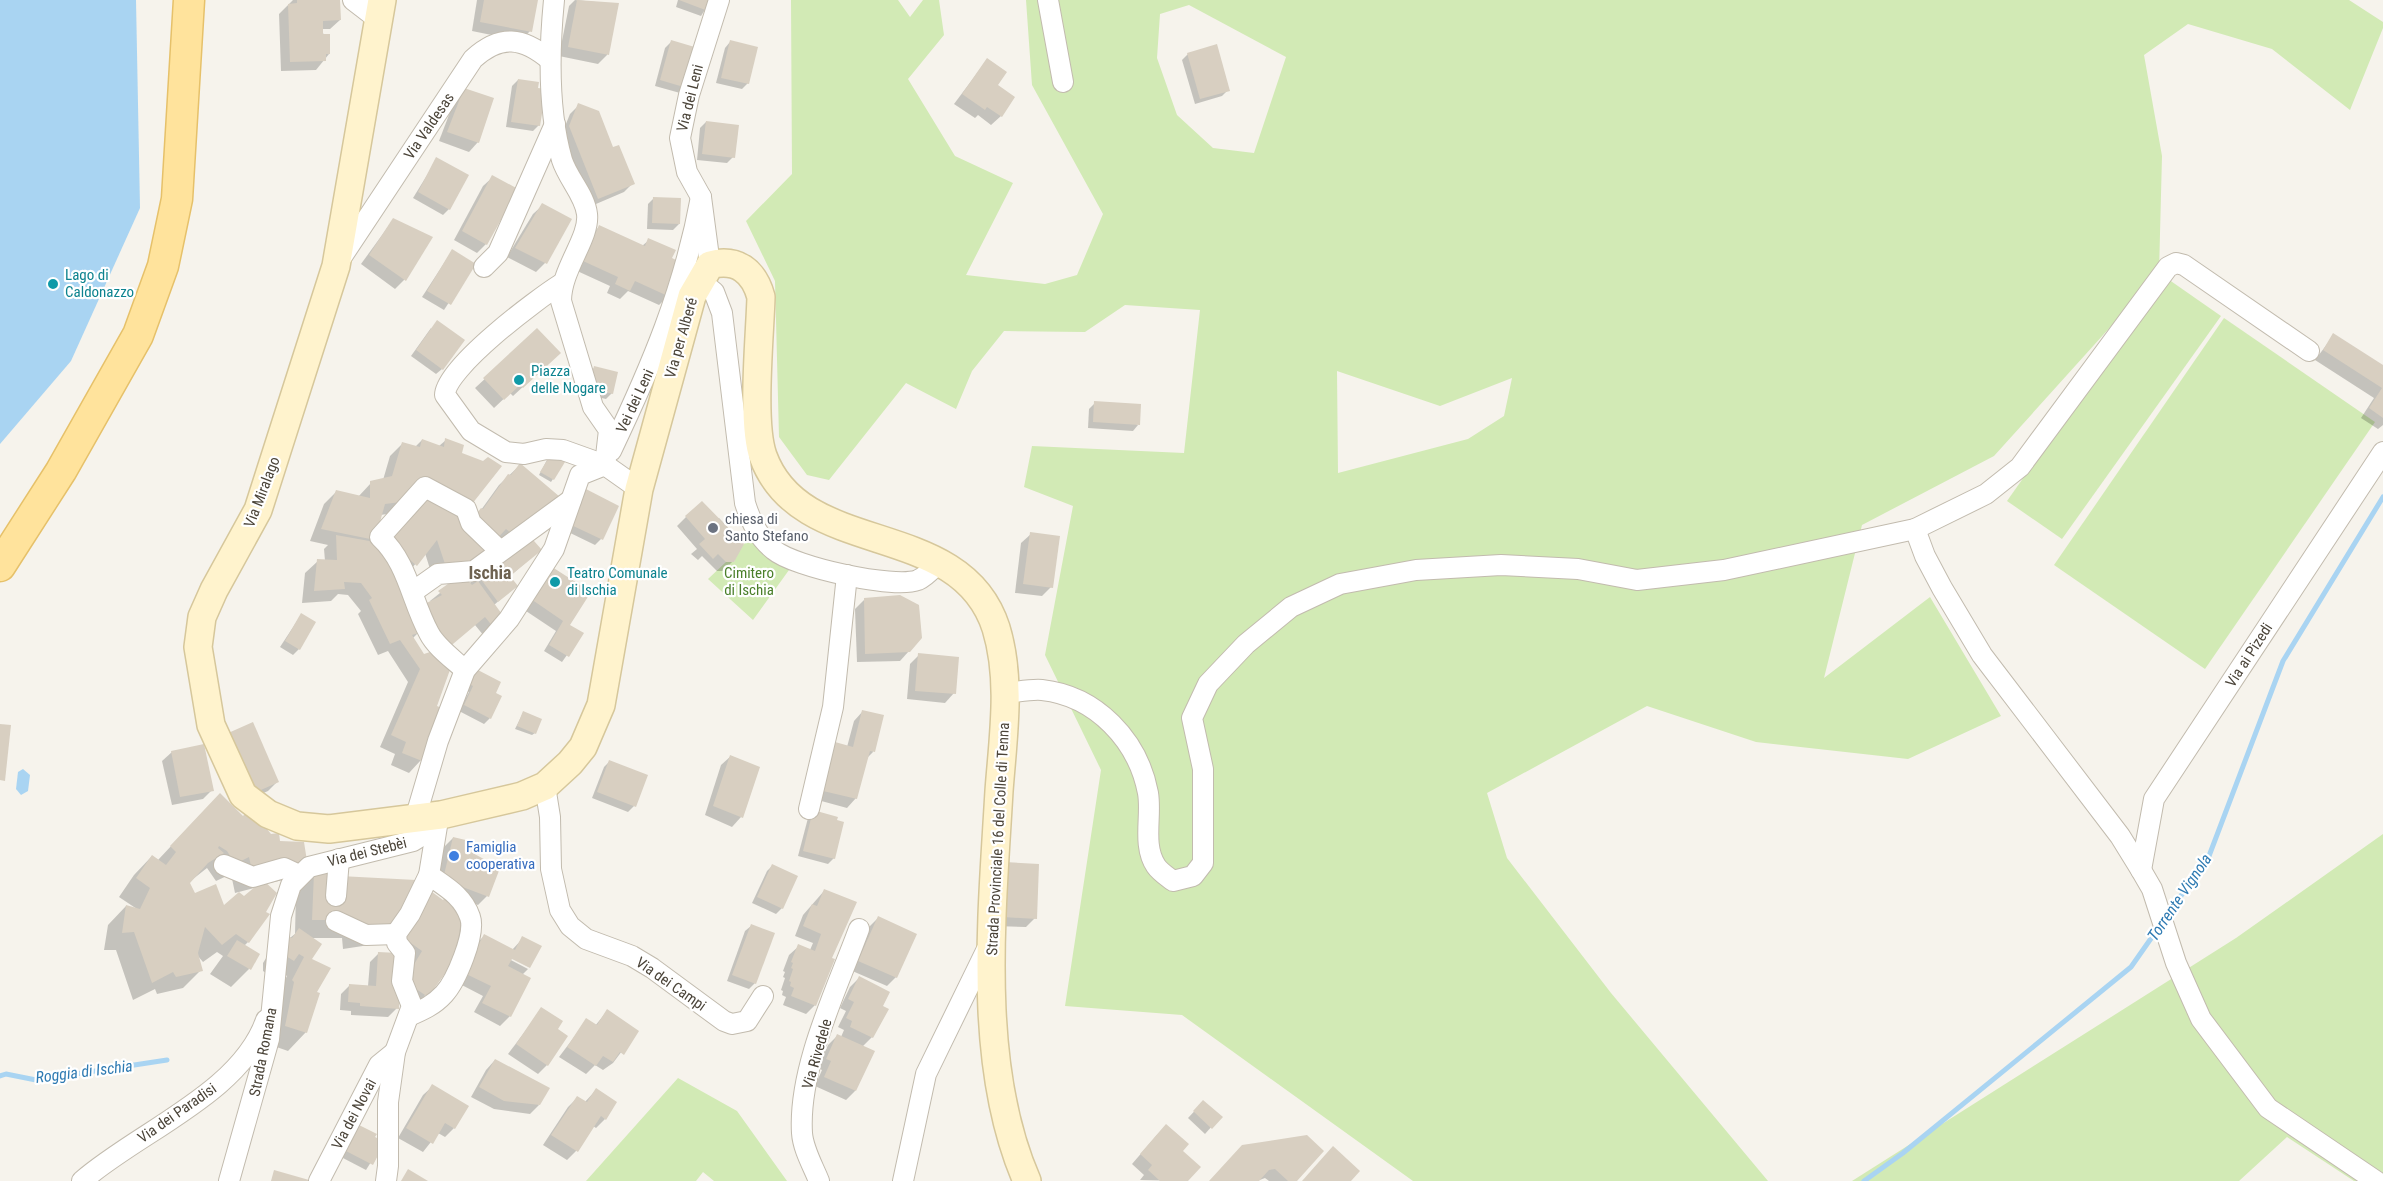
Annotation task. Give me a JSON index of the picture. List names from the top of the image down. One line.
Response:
{"streets":{"street":["Via dei Leni","Via Valdesas","Via per Alberé","Vei dei Leni","Via Miralago","Via ai Pizedi","Strada Provinciale 16 del Colle di Tenna","Via dei Stebèi","Via dei Campi","Strada Romana","Via Rivedele","Via dei Paradisi","Via dei Novai"]},"crossings":[["Via dei Leni","Via per Alberé"],["Via dei Leni","Vei dei Leni"],["Via Valdesas","Via Miralago"],["Via per Alberé","Via Miralago"],["Via per Alberé","Via dei Stebèi"],["Via per Alberé","Via dei Campi"],["Via Miralago","Via dei Stebèi"],["Via dei Stebèi","Strada Romana"],["Strada Romana","Via dei Paradisi"]],"districts":["Ischia"],"water":["Torrente Vignola","Roggia di Ischia"],"parks":["Cimitero di Ischia"],"places":["Lago di Caldonazzo","Piazza delle Nogare","chiesa di Santo Stefano","Teatro Comunale di Ischia","Famiglia cooperativa"]}
